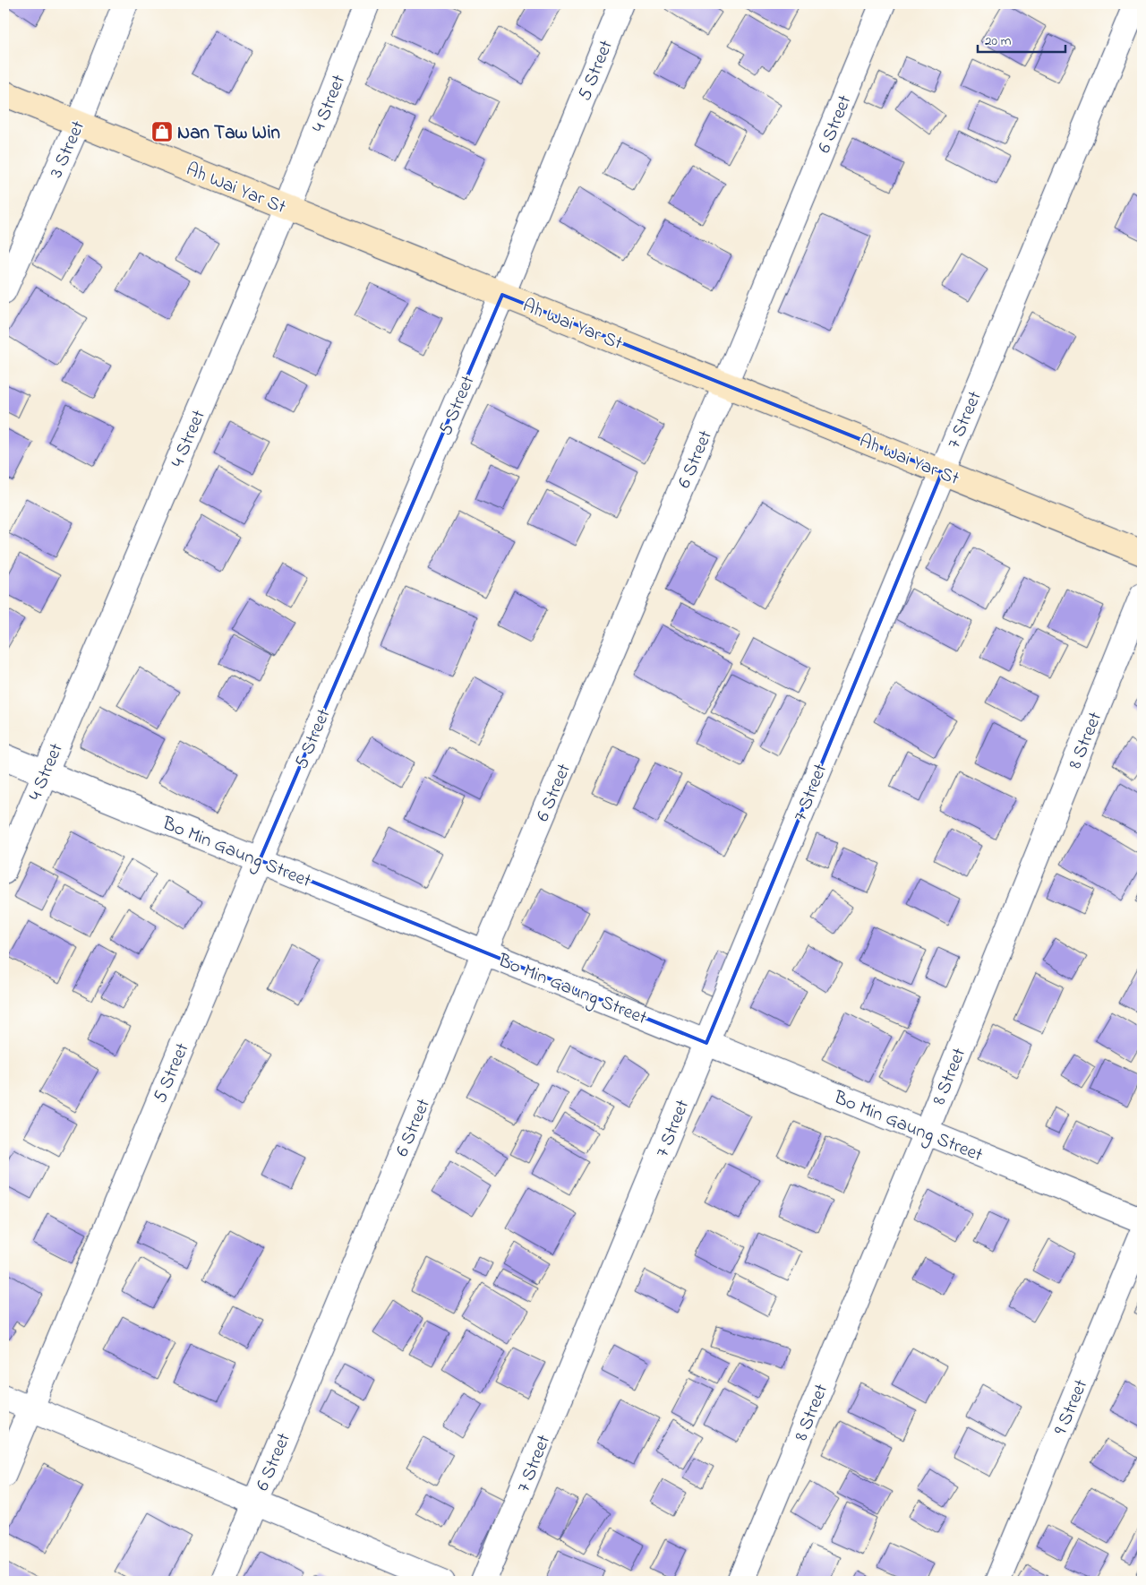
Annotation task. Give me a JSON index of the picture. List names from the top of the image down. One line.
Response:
{"streets":{"street":["5 Street","4 Street","6 Street","3 Street","Ah Wai Yar St","7 Street","8 Street","Bo Min Gaung Street","9 Street"]},"crossings":[["5 Street","Ah Wai Yar St"],["5 Street","Bo Min Gaung Street"],["4 Street","Ah Wai Yar St"],["4 Street","Bo Min Gaung Street"],["6 Street","Ah Wai Yar St"],["6 Street","Bo Min Gaung Street"],["3 Street","Ah Wai Yar St"],["Ah Wai Yar St","7 Street"],["7 Street","Bo Min Gaung Street"],["8 Street","Bo Min Gaung Street"]],"places":{"shop":["Nan Taw Win"]},"scale_bar":"20 m"}
